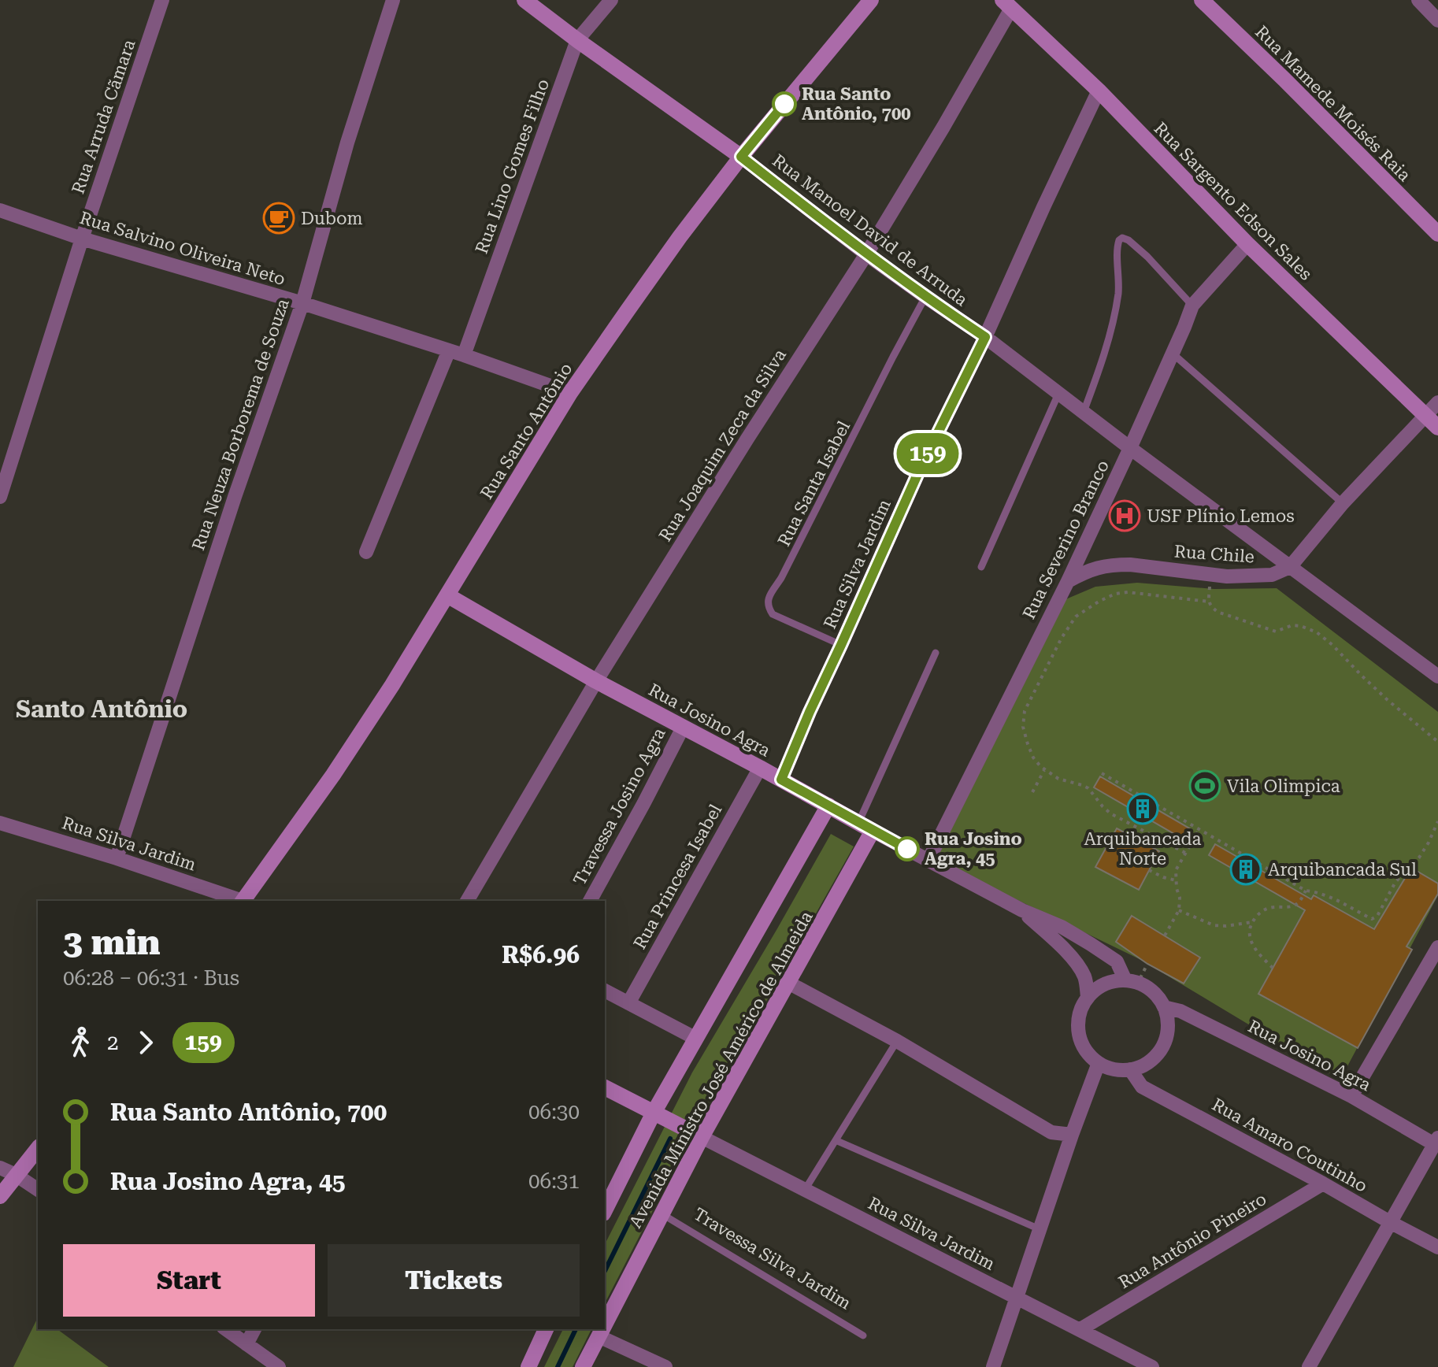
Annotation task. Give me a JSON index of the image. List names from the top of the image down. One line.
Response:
{"streets":{"main road":["Rua Mamede Moisés Raia","Rua Sargento Edson Sales","Rua Manoel David de Arruda","Rua Santo Antônio","Rua Josino Agra","Avenida Ministro José Américo de Almeida"],"street":["Rua Arruda Cãmara","Rua Lino Gomes Filho","Rua Salvino Oliveira Neto","Rua Neuza Borborema de Souza","Rua Joaquim Zeca da Silva","Rua Severino Branco","Rua Chile","Rua Silva Jardim","Travessa Josino Agra","Rua Princesa Isabel","Rua Amaro Coutinho","Rua Antônio Pineiro"],"lane":["Rua Santa Isabel","Travessa Silva Jardim"]},"crossings":[["Rua Arruda Cãmara","Rua Salvino Oliveira Neto"],["Rua Lino Gomes Filho","Rua Manoel David de Arruda"],["Rua Lino Gomes Filho","Rua Salvino Oliveira Neto"],["Rua Sargento Edson Sales","Rua Joaquim Zeca da Silva"],["Rua Sargento Edson Sales","Rua Severino Branco"],["Rua Sargento Edson Sales","Rua Silva Jardim"],["Rua Manoel David de Arruda","Rua Santo Antônio"],["Rua Manoel David de Arruda","Rua Joaquim Zeca da Silva"],["Rua Manoel David de Arruda","Rua Santa Isabel"],["Rua Manoel David de Arruda","Rua Severino Branco"],["Rua Manoel David de Arruda","Rua Chile"],["Rua Manoel David de Arruda","Rua Silva Jardim"],["Rua Salvino Oliveira Neto","Rua Neuza Borborema de Souza"],["Rua Salvino Oliveira Neto","Rua Santo Antônio"],["Rua Neuza Borborema de Souza","Rua Silva Jardim"],["Rua Santo Antônio","Rua Josino Agra"],["Rua Joaquim Zeca da Silva","Rua Josino Agra"],["Rua Santa Isabel","Rua Silva Jardim"],["Rua Severino Branco","Rua Chile"],["Rua Severino Branco","Rua Josino Agra"],["Rua Silva Jardim","Rua Josino Agra"],["Rua Silva Jardim","Avenida Ministro José Américo de Almeida"],["Rua Silva Jardim","Rua Antônio Pineiro"],["Rua Josino Agra","Travessa Josino Agra"],["Rua Josino Agra","Rua Princesa Isabel"],["Rua Josino Agra","Avenida Ministro José Américo de Almeida"],["Rua Josino Agra","Rua Amaro Coutinho"],["Avenida Ministro José Américo de Almeida","Travessa Silva Jardim"],["Rua Amaro Coutinho","Rua Antônio Pineiro"]],"districts":["Santo Antônio"],"places":{"other":["Rua Santo Antônio, 700","Rua Josino Agra, 45"],"cafe":["Dubom"],"hospital":["USF Plínio Lemos"],"sports":["Vila Olimpica"],"building":["Arquibancada Norte","Arquibancada Sul"]},"lines":["bus line 159"],"page":{"on_map":"159","heading":["3 min","06:28 – 06:31 · Bus","R$6.96"],"legs":["2","159"],"list":[{"name":"Rua Santo Antônio, 700","value":"06:30"},{"name":"Rua Josino Agra, 45","value":"06:31"}],"buttons":["Start","Tickets"]}}
